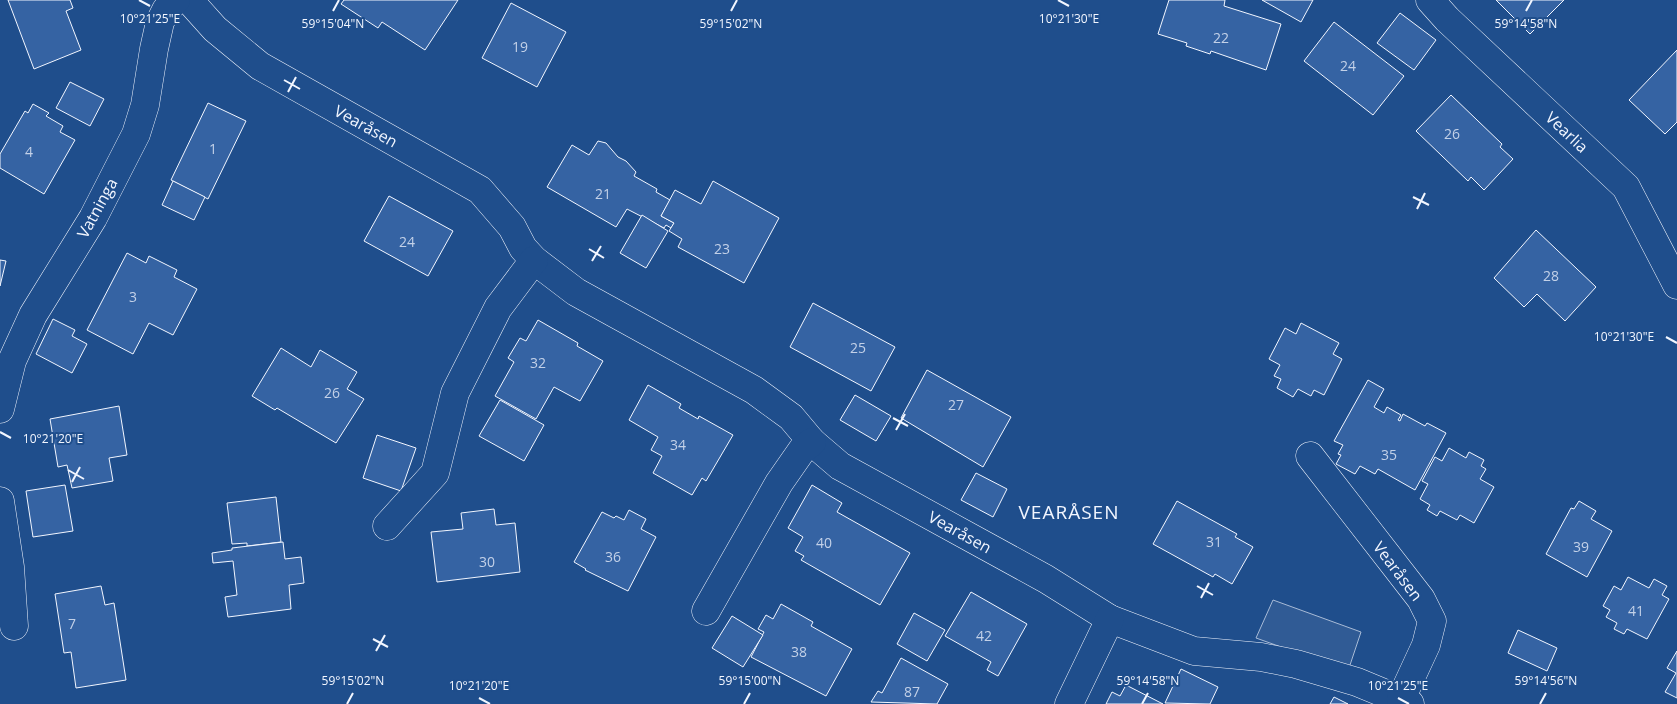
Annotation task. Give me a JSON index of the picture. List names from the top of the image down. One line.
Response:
{"streets":{"street":["Vearåsen","Vearlia","Vatninga"]},"districts":["VEARÅSEN"],"house_numbers":["22","19","24","26","1","4","21","24","23","28","3","25","32","26","27","34","35","31","40","39","36","30","41","7","42","38","87"],"coordinates":["10°21'30\"E","10°21'25\"E","59°15'04\"N","59°15'02\"N","59°14'58\"N","10°21'20\"E","59°15'00\"N","59°14'56\"N"]}
